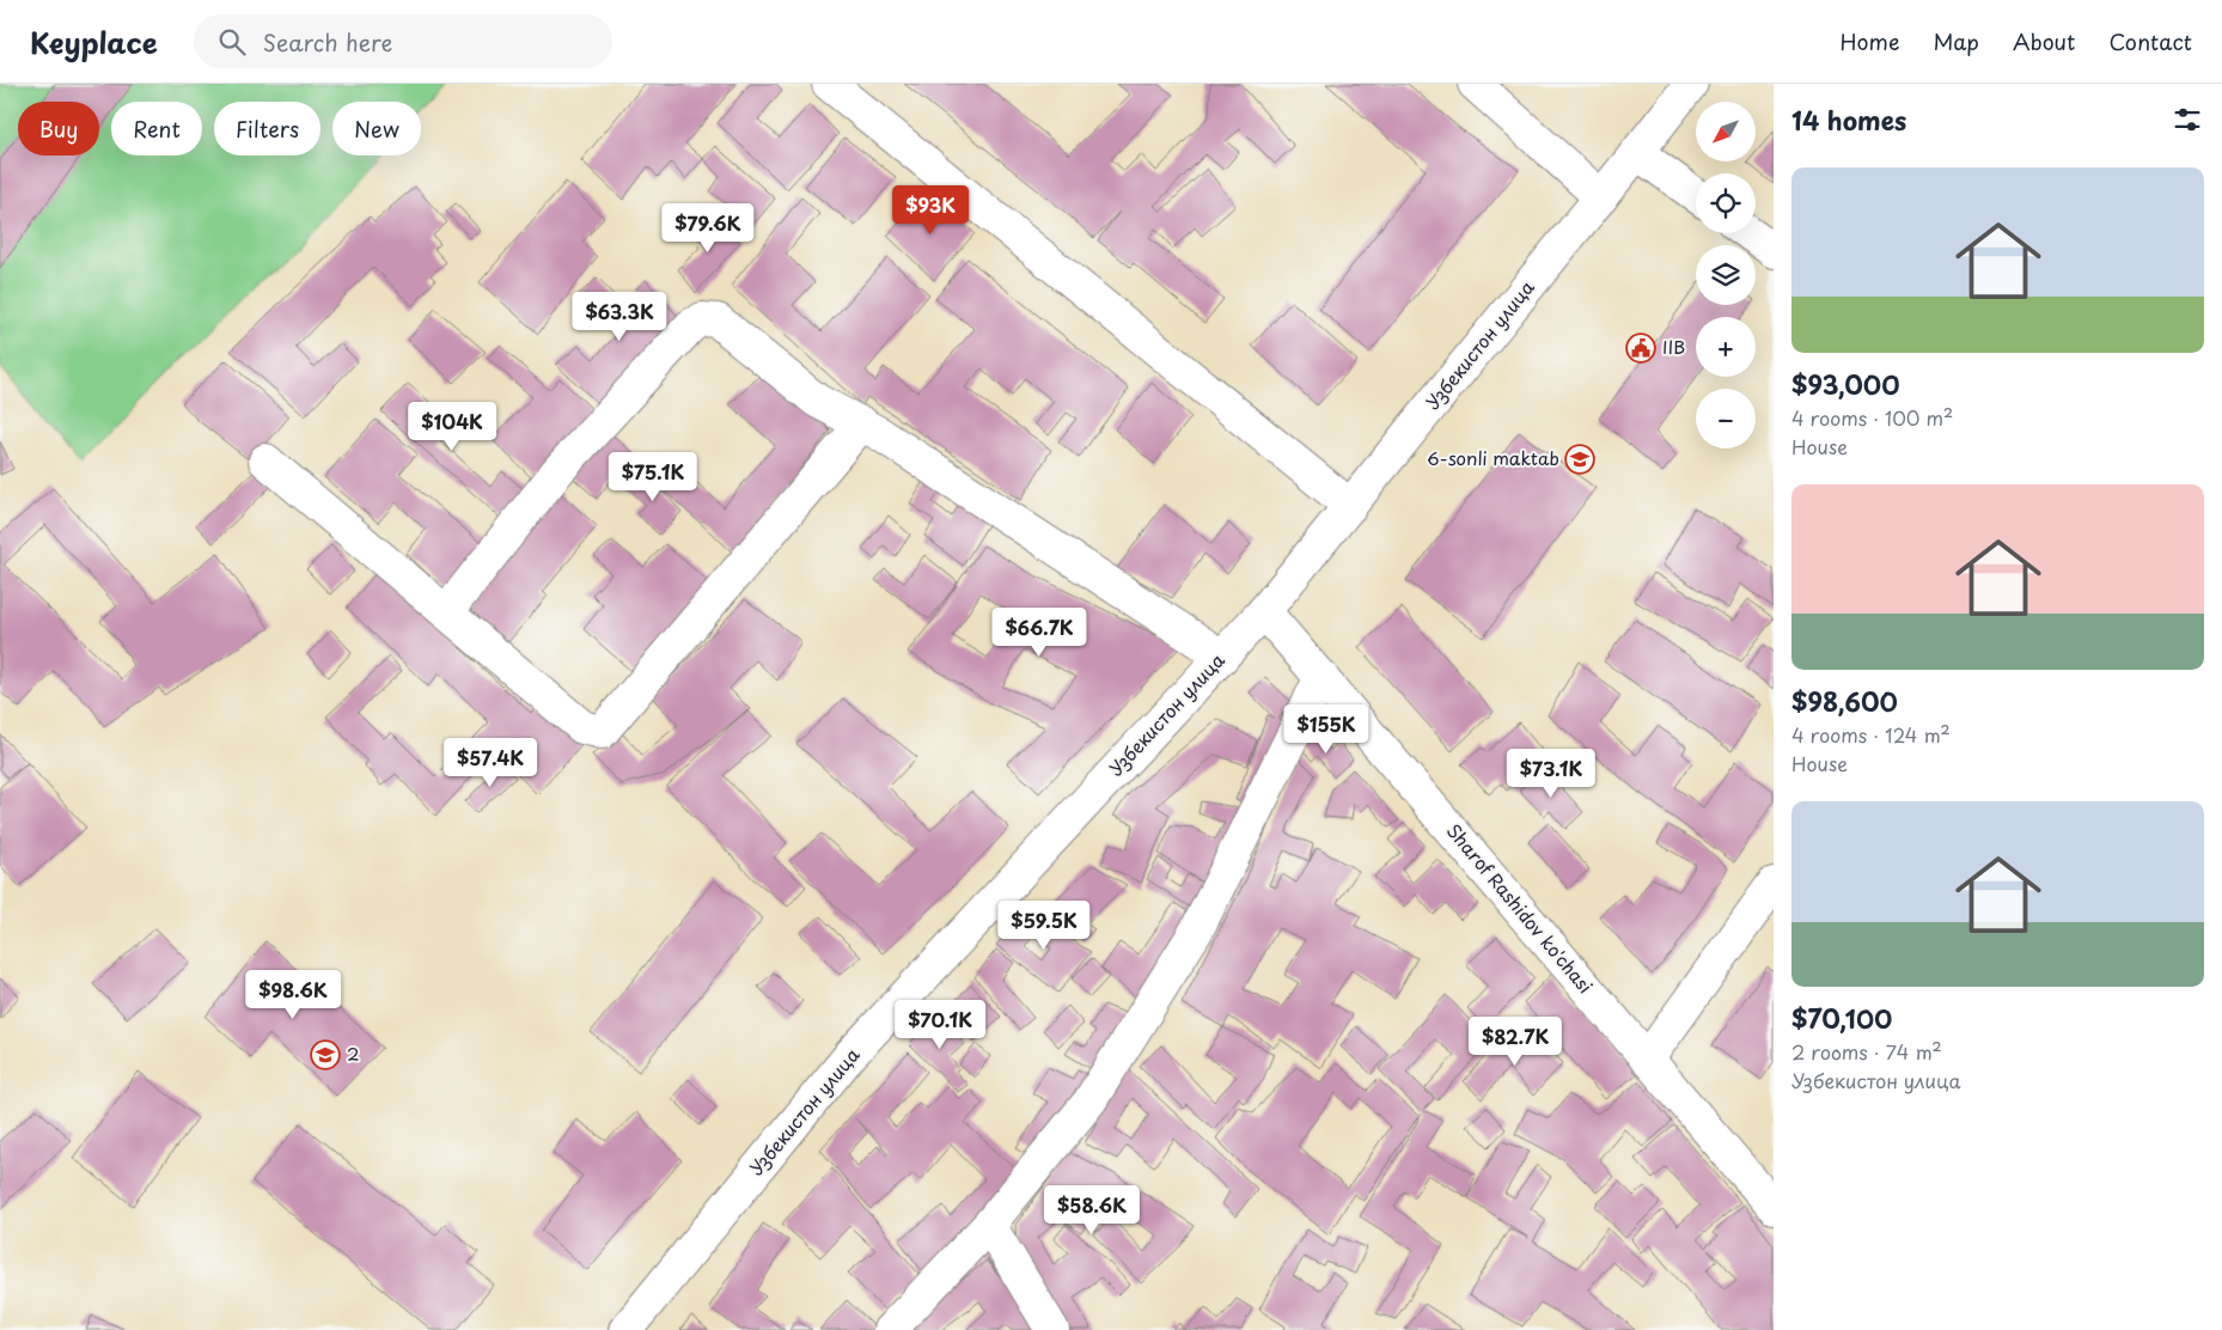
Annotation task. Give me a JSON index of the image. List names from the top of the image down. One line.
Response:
{"streets":{"street":["Узбекистон улица","Sharof Rashidov ko'chasi"]},"crossings":[["Узбекистон улица","Sharof Rashidov ko'chasi"]],"places":{"public building":["IIB"],"school or university":["6-sonli maktab","2"]},"north":"bottom left","page":{"header":"Keyplace","search":"Search here","nav":["Home","Map","About","Contact"],"heading":"14 homes","map_buttons":["+","−"],"chip":["Buy","Rent","Filters","New"],"list":[{"name":"$93,000","note":"4 rooms · 100 m² · House"},{"name":"$98,600","note":"4 rooms · 124 m² · House"},{"name":"$70,100","note":"2 rooms · 74 m² · Узбекистон улица"}],"price":["$93K","$79.6K","$63.3K","$104K","$75.1K","$66.7K","$155K","$57.4K","$73.1K","$59.5K","$98.6K","$70.1K","$82.7K","$58.6K"]}}
